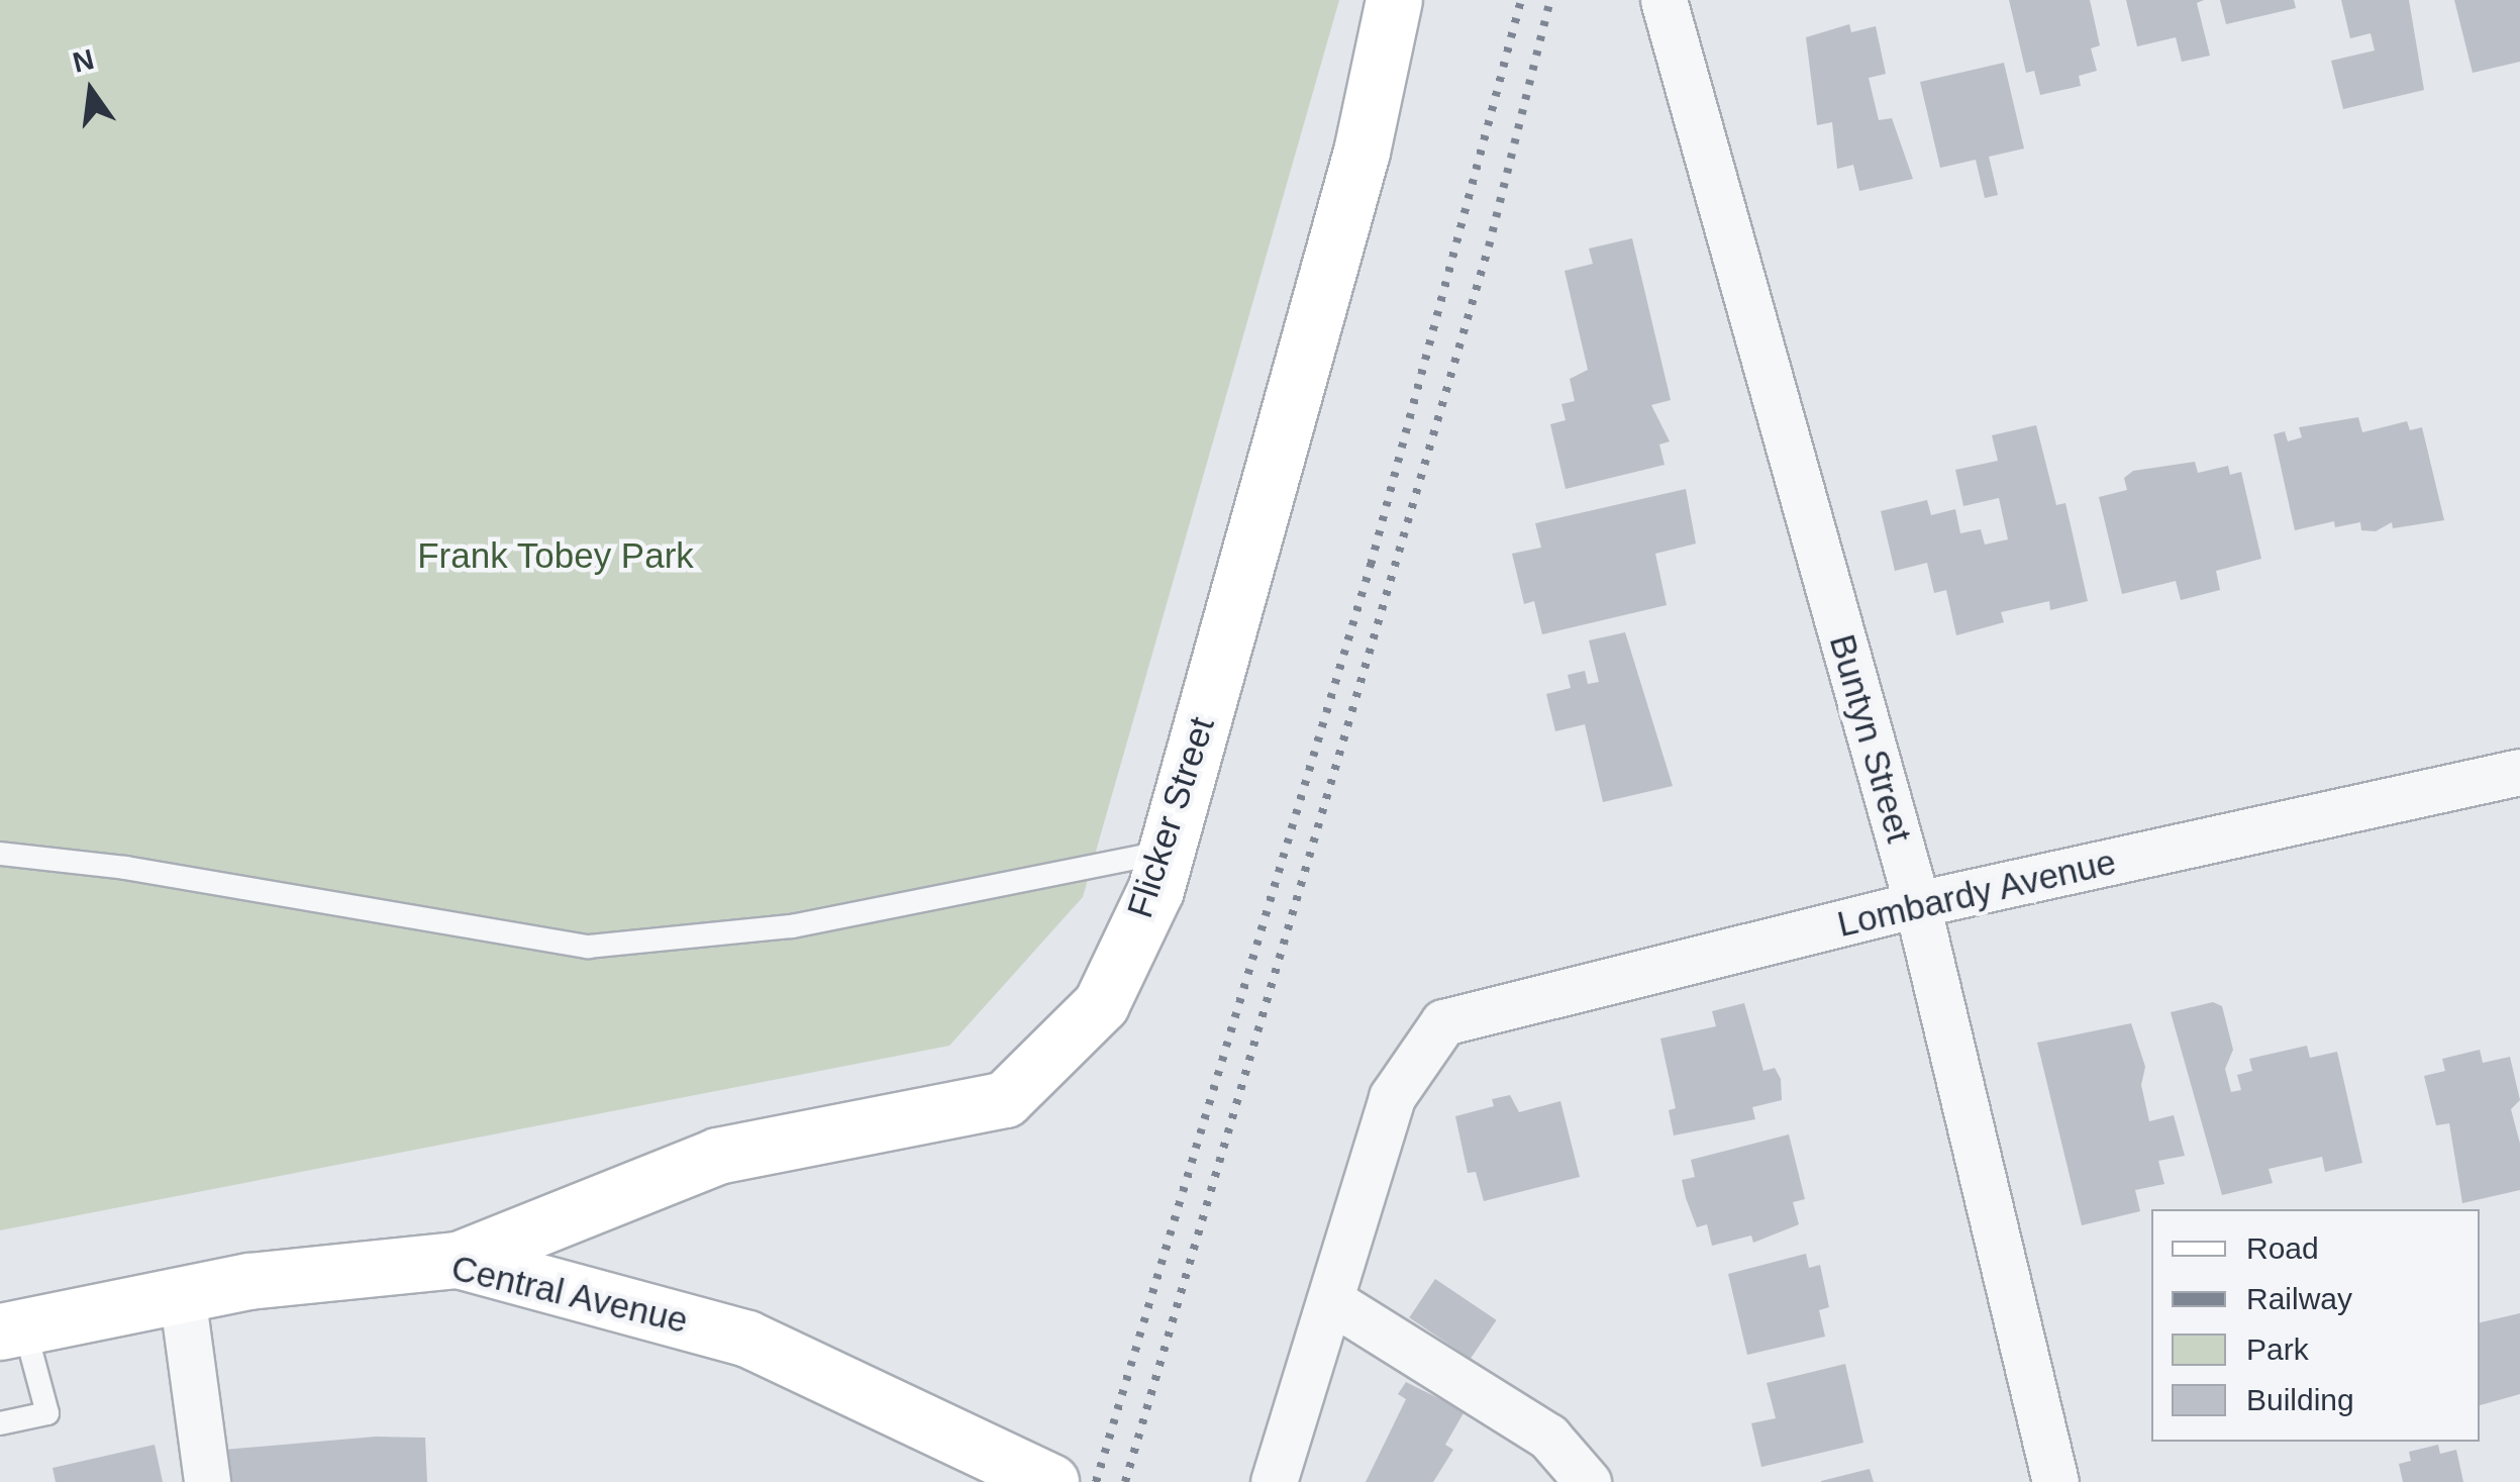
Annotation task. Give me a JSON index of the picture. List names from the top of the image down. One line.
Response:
{"streets":{"street":["Buntyn Street","Flicker Street","Lombardy Avenue","Central Avenue"]},"crossings":[["Buntyn Street","Lombardy Avenue"],["Flicker Street","Central Avenue"]],"parks":["Frank Tobey Park"],"legend":["Road","Railway","Park","Building"],"north":"top"}
